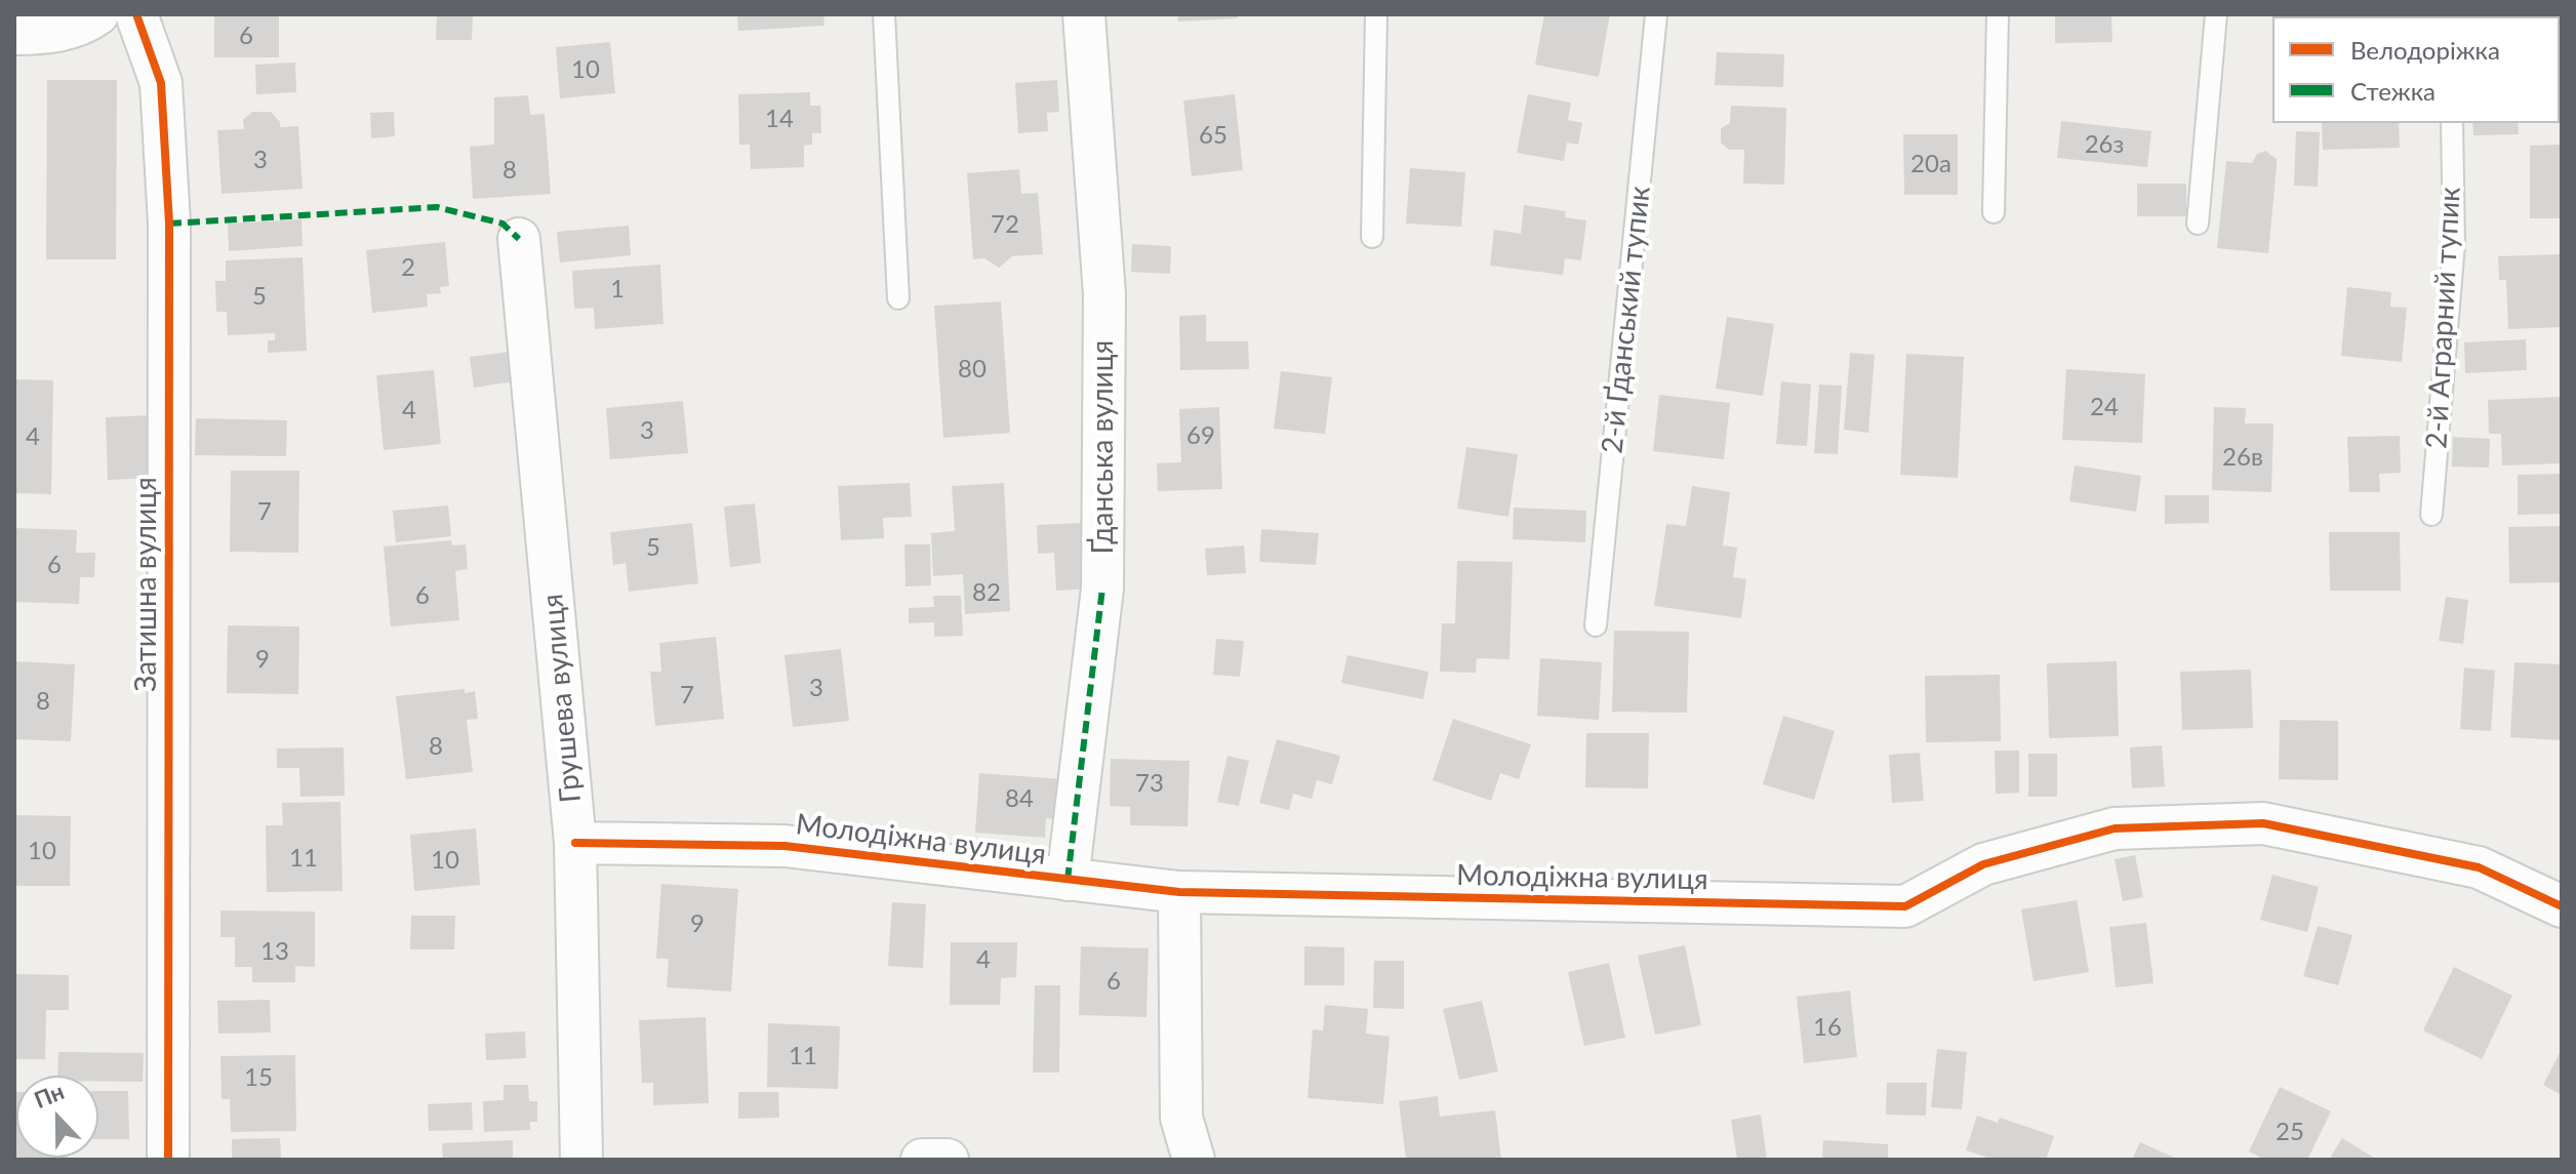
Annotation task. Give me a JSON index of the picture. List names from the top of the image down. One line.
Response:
{"streets":{"street":["Ґданська вулиця","Затишна вулиця","Грушева вулиця","Молодіжна вулиця"],"lane":["2-й Аграрний тупик","2-й Ґданський тупик"]},"crossings":[["Ґданська вулиця","Молодіжна вулиця"],["Грушева вулиця","Молодіжна вулиця"]],"house_numbers":["6","10","14","65","26з","3","20а","8","72","2","1","5","80","24","4","3","69","4","26в","7","5","6","82","6","9","3","7","8","8","73","84","10","11","10","9","13","4","6","16","11","15","25"],"legend":["Велодоріжка","Стежка"],"north":"top"}
